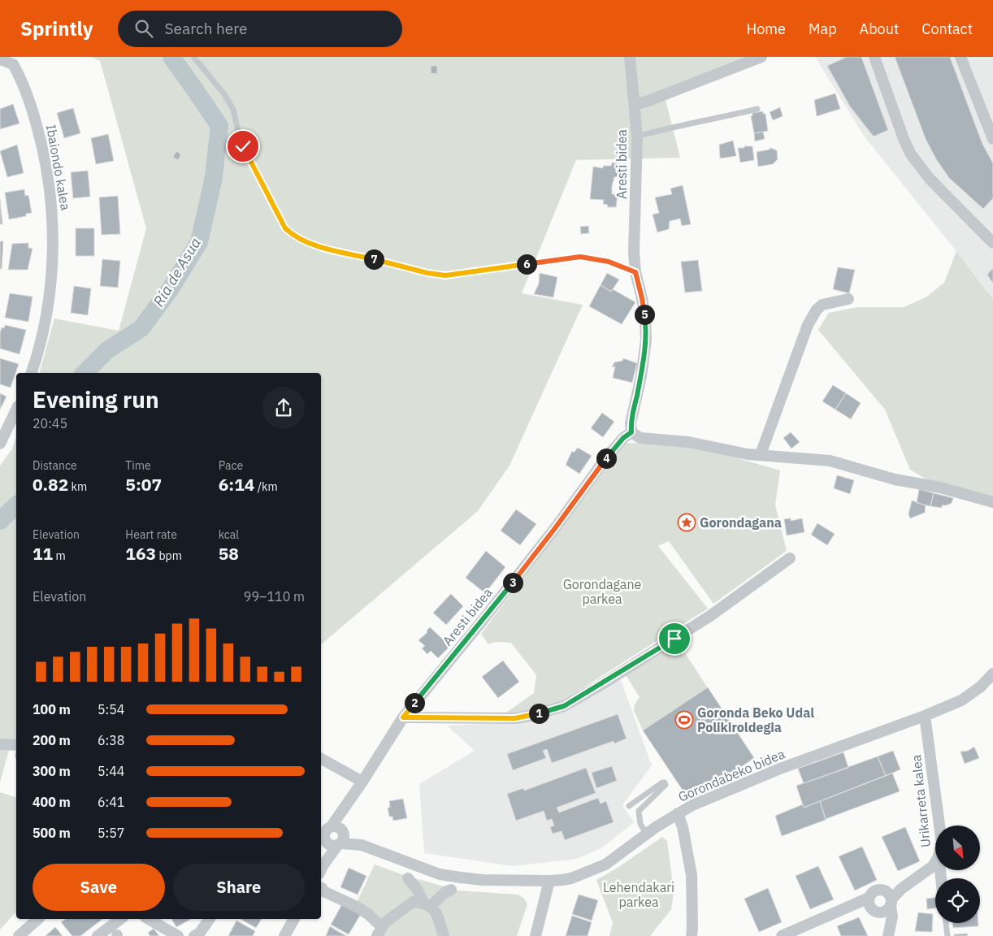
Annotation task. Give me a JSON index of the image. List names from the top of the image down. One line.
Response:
{"streets":{"street":["Aresti bidea","Ibaiondo kalea","Gorondabeko bidea","Urikarreta kalea"]},"crossings":[["Aresti bidea","Gorondabeko bidea"],["Gorondabeko bidea","Urikarreta kalea"]],"water":["Ría de Asua"],"parks":["Gorondagane parkea","Lehendakari parkea"],"places":{"place":["Gorondagana"],"sports":["Goronda Beko Udal Polikiroldegia"]},"north":"bottom right","page":{"header":"Sprintly","search":"Search here","nav":["Home","Map","About","Contact"],"pins":["7","6","5","4","3","2","1"],"heading":["Evening run","20:45"],"stats":[["Distance","0.82 km"],["Time","5:07"],["Pace","6:14 /km"],["Elevation","11 m"],["Heart rate","163 bpm"],["kcal","58"]],"chart":["Elevation","99–110 m"],"list":[{"name":"100 m","note":"5:54"},{"name":"200 m","note":"6:38"},{"name":"300 m","note":"5:44"},{"name":"400 m","note":"6:41"},{"name":"500 m","note":"5:57"}],"buttons":["Save","Share"]}}
